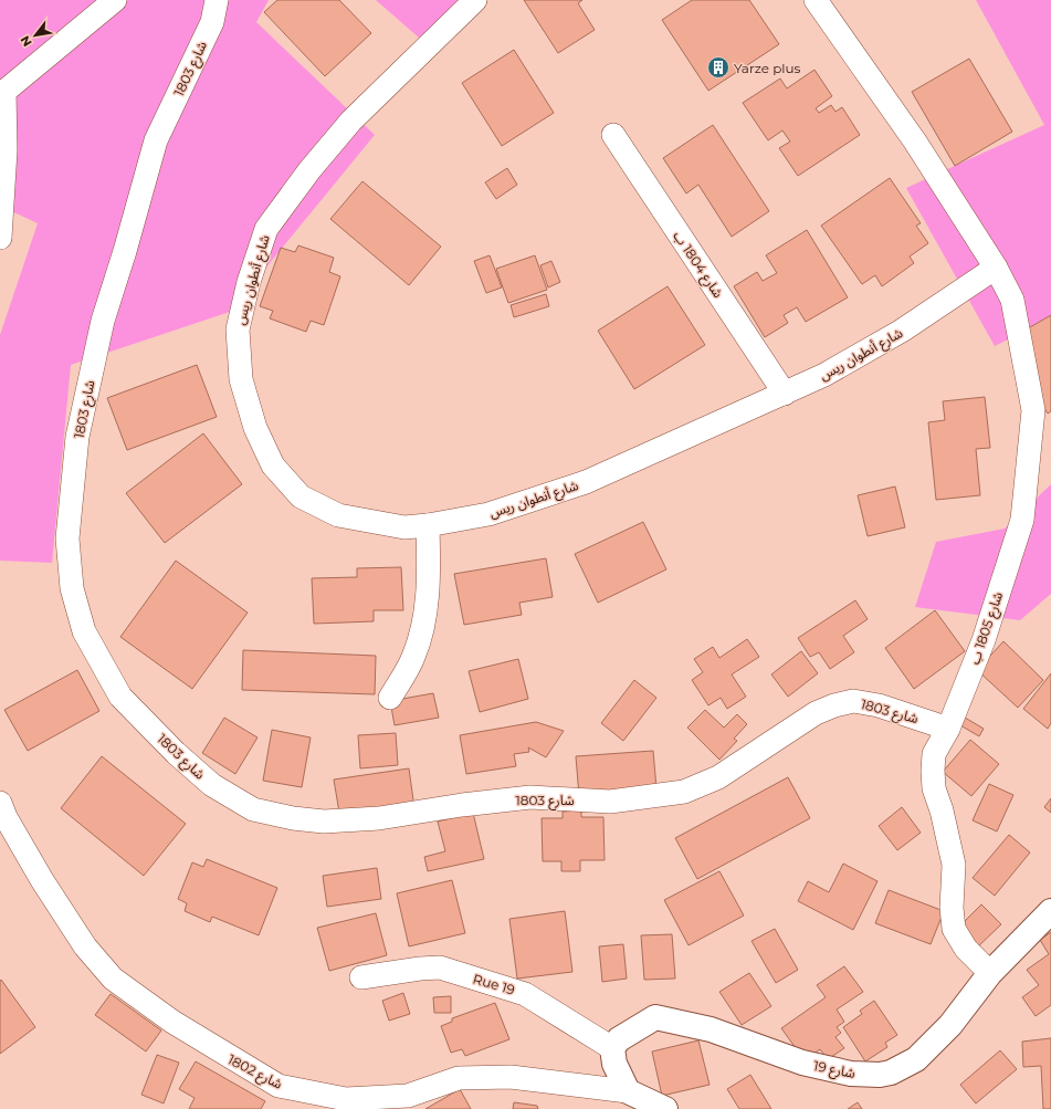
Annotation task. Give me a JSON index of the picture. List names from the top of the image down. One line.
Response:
{"streets":{"street":["شارع 1803","شارع 1804 ب","شارع أنطوان ريس","شارع 1805 ب","Rue 19","شارع 19","شارع 1802"]},"crossings":[["شارع 1803","شارع 1805 ب"],["شارع 1804 ب","شارع أنطوان ريس"],["شارع أنطوان ريس","شارع 1805 ب"],["شارع 1805 ب","شارع 19"],["Rue 19","شارع 19"]],"places":{"building":["Yarze plus"]},"north":"bottom left"}
